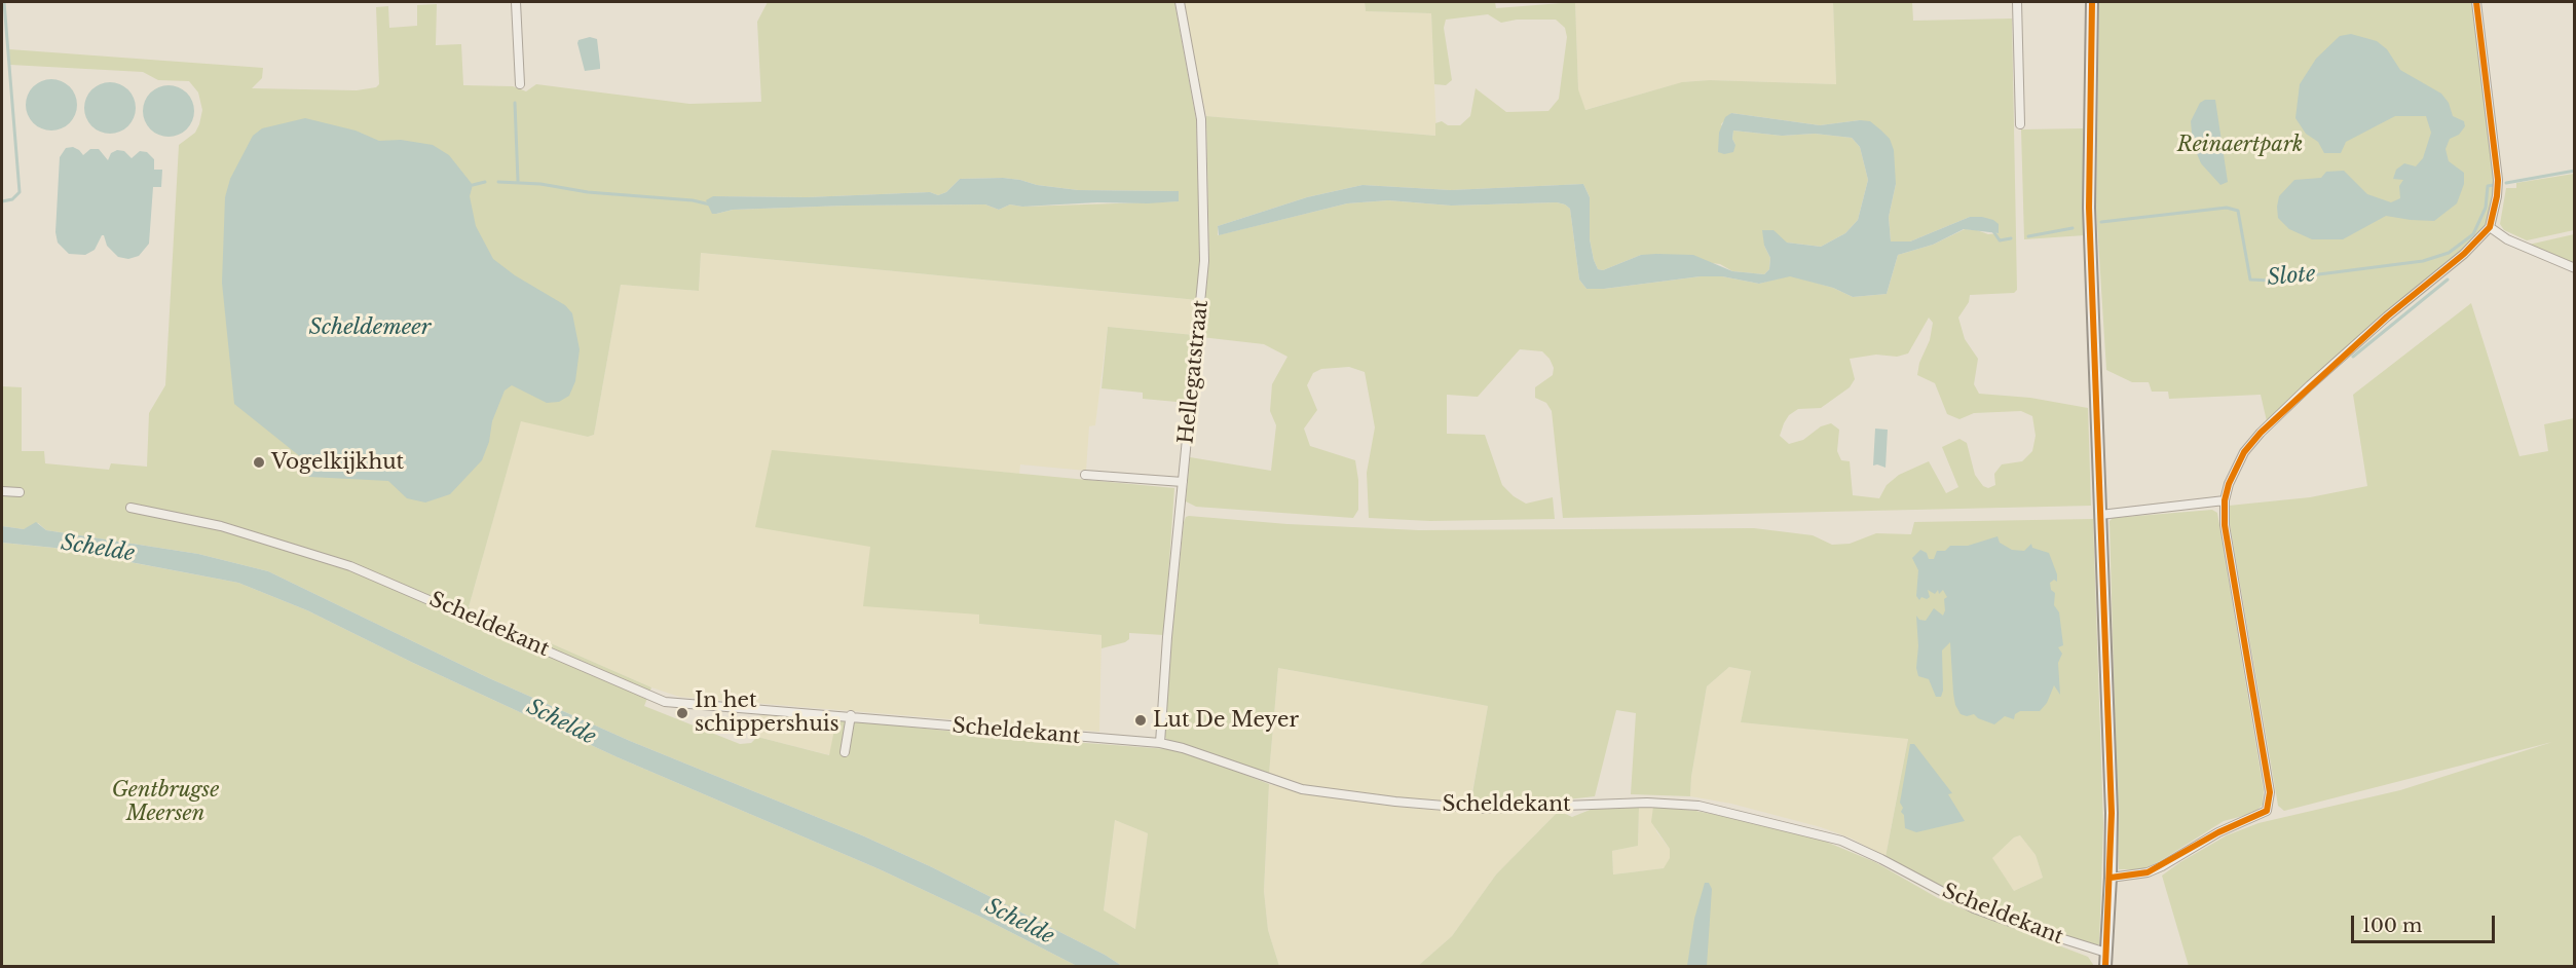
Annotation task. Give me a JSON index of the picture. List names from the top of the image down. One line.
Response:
{"streets":{"street":["Hellegatstraat","Scheldekant"]},"crossings":[["Hellegatstraat","Scheldekant"]],"water":["Slote","Scheldemeer","Schelde"],"parks":["Reinaertpark","Gentbrugse Meersen"],"places":["Vogelkijkhut","In het schippershuis","Lut De Meyer"],"scale_bar":"100 m"}
